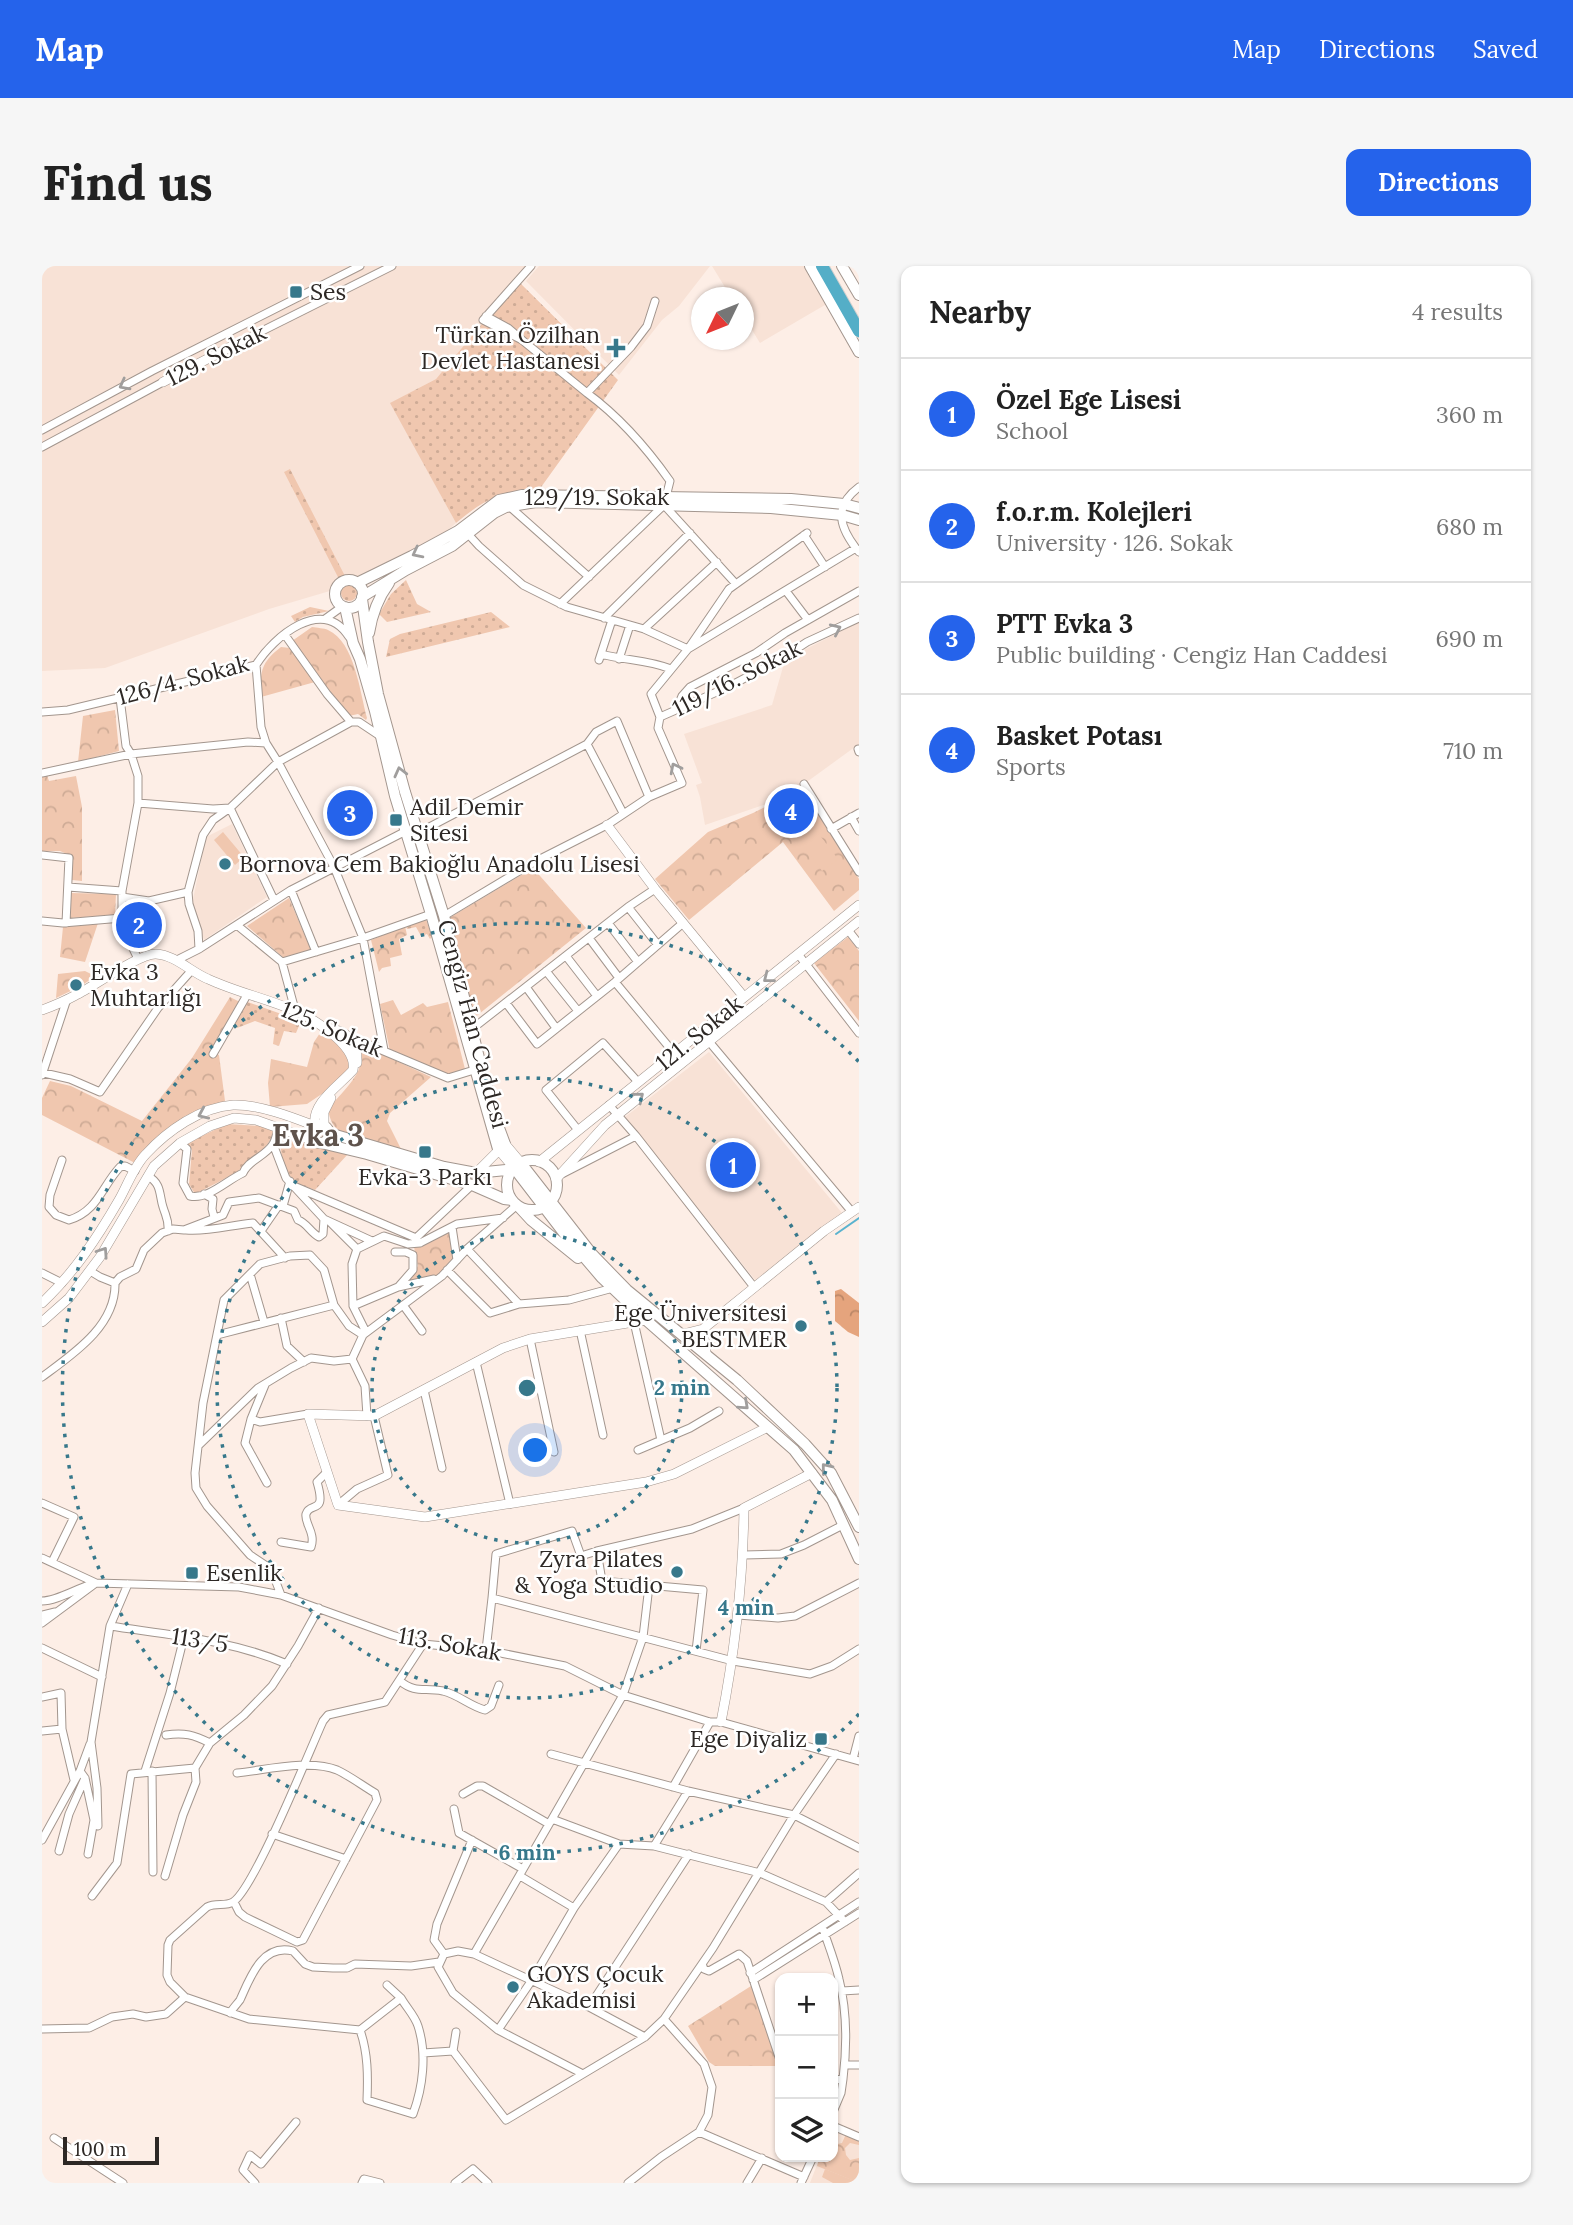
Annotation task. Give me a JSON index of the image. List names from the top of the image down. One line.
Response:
{"streets":{"main road":["129/19. Sokak","Cengiz Han Caddesi","121. Sokak"],"street":["129. Sokak","119/16. Sokak","126/4. Sokak","125. Sokak","113/5","113. Sokak"]},"crossings":[["129/19. Sokak","Cengiz Han Caddesi"],["119/16. Sokak","Cengiz Han Caddesi"],["Cengiz Han Caddesi","125. Sokak"],["Cengiz Han Caddesi","121. Sokak"]],"districts":["Evka 3"],"places":{"transit":["Ses","Adil Demir Sitesi","Evka-3 Parkı","Esenlik","Ege Diyaliz"],"health":["Türkan Özilhan Devlet Hastanesi"],"other":["Bornova Cem Bakioğlu Anadolu Lisesi","Evka 3 Muhtarlığı","Ege Üniversitesi BESTMER","Zyra Pilates & Yoga Studio","GOYS Çocuk Akademisi"]},"scale_bar":"100 m","north":"bottom left","page":{"header":"Map","nav":["Map","Directions","Saved"],"buttons":"Directions","title":"Find us","heading":["Nearby","4 results"],"list":[{"mark":"1","name":"Özel Ege Lisesi","note":"School","value":"360 m"},{"mark":"2","name":"f.o.r.m. Kolejleri","note":"University · 126. Sokak","value":"680 m"},{"mark":"3","name":"PTT Evka 3","note":"Public building · Cengiz Han Caddesi","value":"690 m"},{"mark":"4","name":"Basket Potası","note":"Sports","value":"710 m"}],"pins":["4","3","2","1"],"map_buttons":["+","−"],"scale":"100 m"},"rings":["2 min","4 min","6 min"]}
